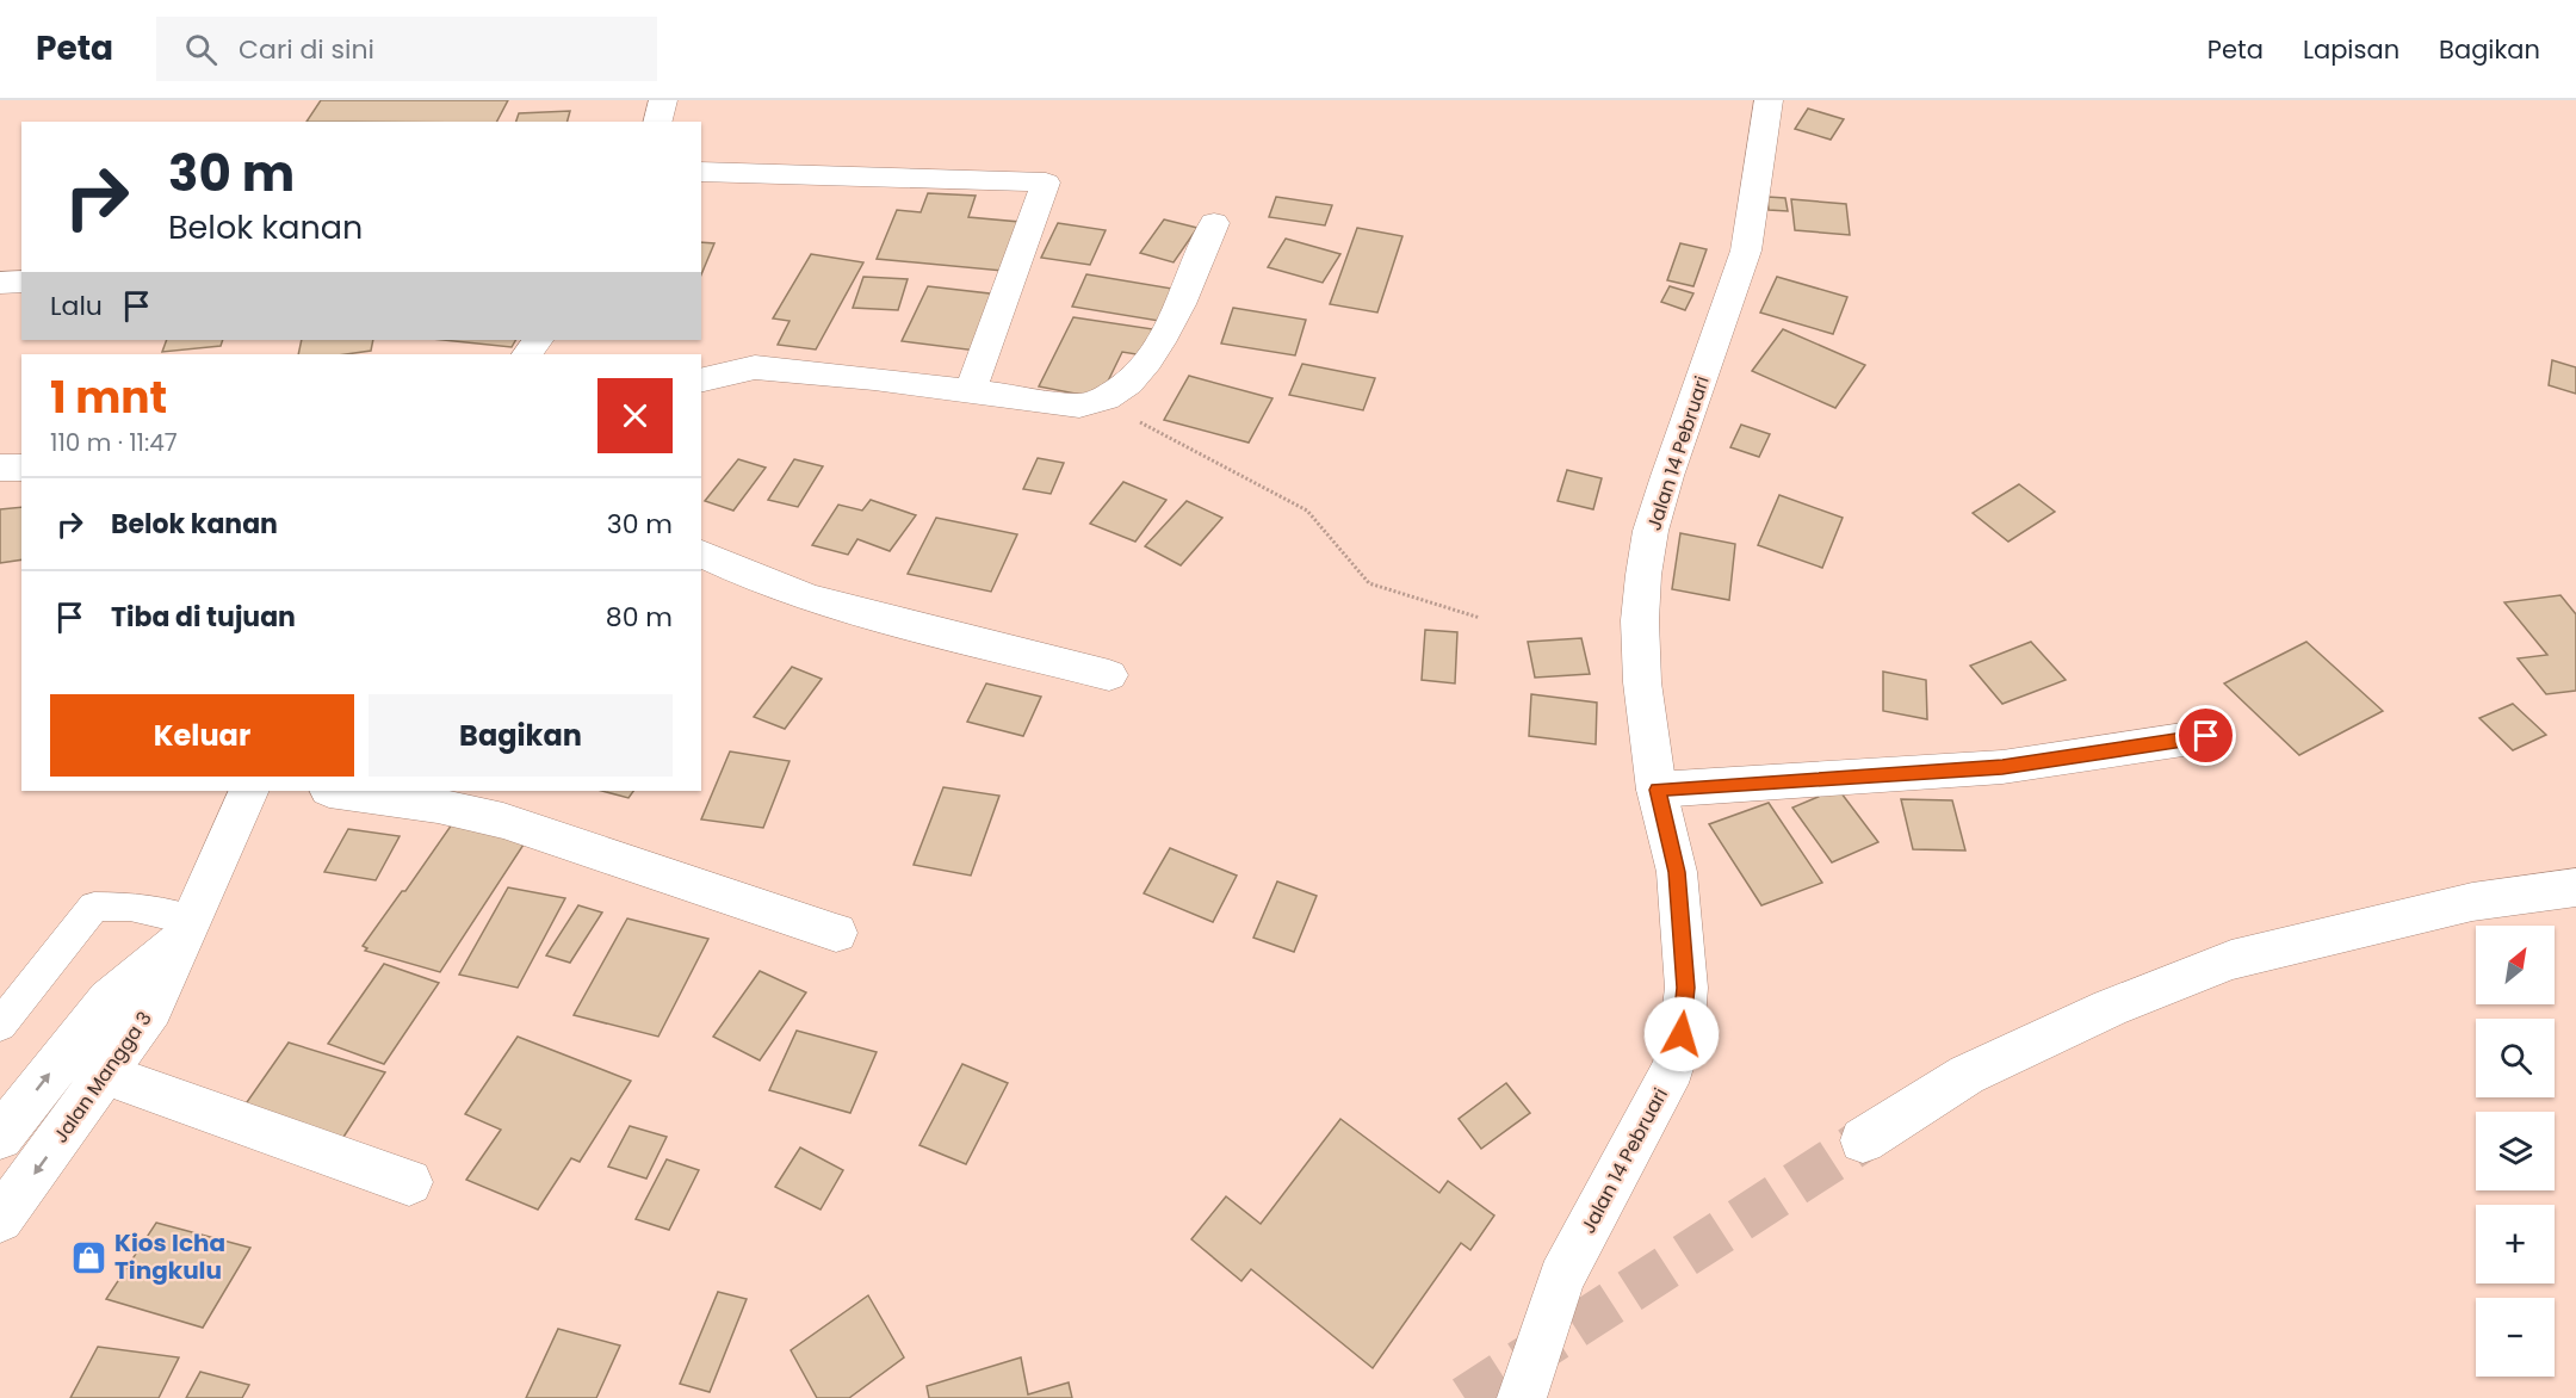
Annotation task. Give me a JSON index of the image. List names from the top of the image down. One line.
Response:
{"streets":{"main road":["Jalan 14 Pebruari","Jalan Mangga 3"]},"places":{"shop":["Kios Icha Tingkulu"]},"north":"top right","page":{"header":"Peta","search":"Cari di sini","nav":["Peta","Lapisan","Bagikan"],"turn":["30 m","Belok kanan"],"then":"Lalu","heading":["1 mnt","110 m · 11:47"],"list":[{"name":"Belok kanan","value":"30 m"},{"name":"Tiba di tujuan","value":"80 m"}],"buttons":["Keluar","Bagikan"],"map_buttons":["+","−"]}}
